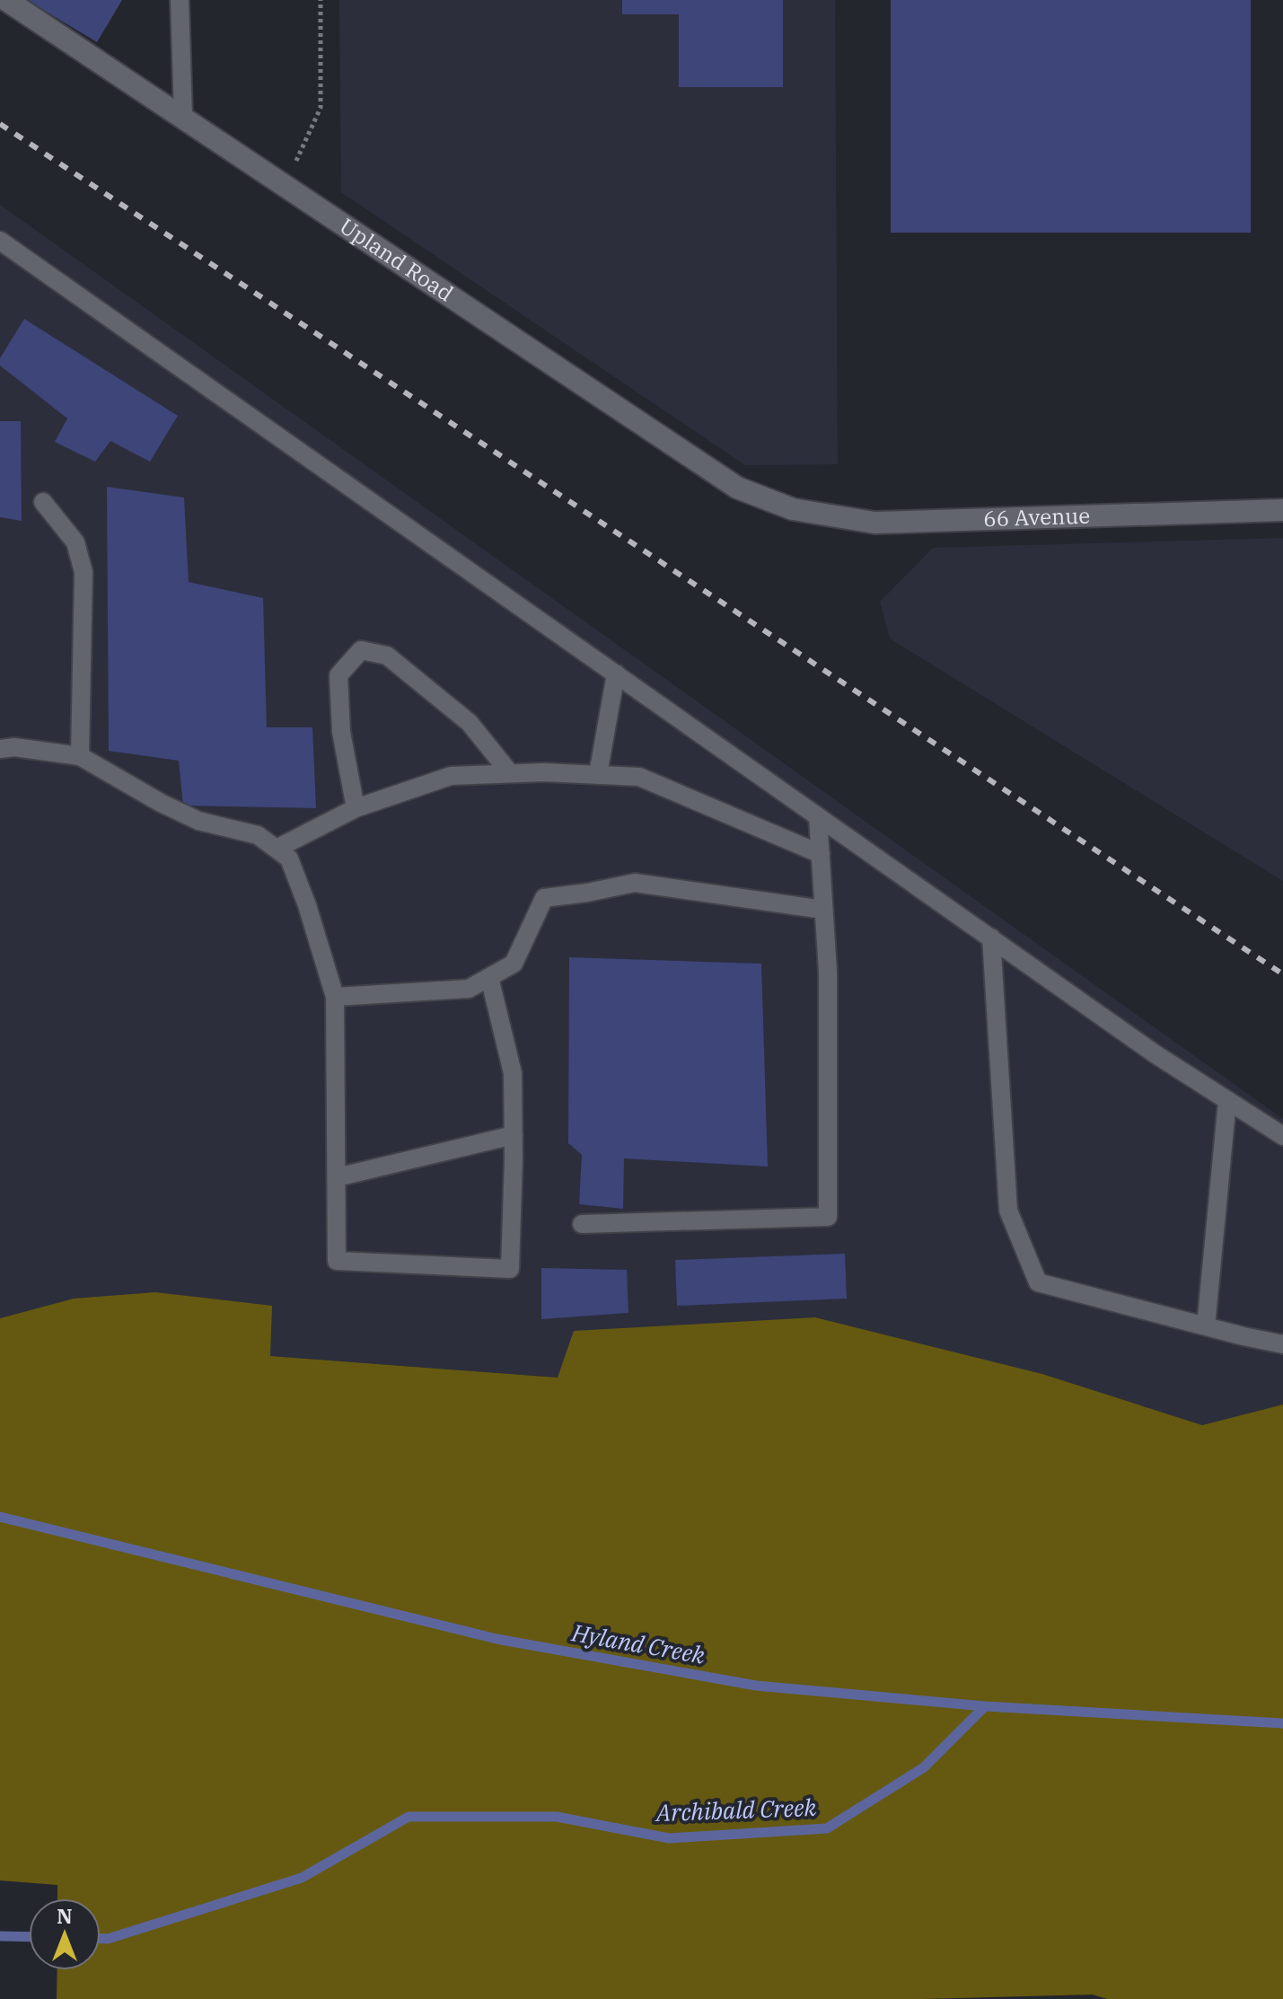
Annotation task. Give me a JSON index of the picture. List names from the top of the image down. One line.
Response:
{"streets":{"street":["Upland Road","66 Avenue"]},"crossings":[["Upland Road","66 Avenue"]],"water":["Hyland Creek","Archibald Creek"],"north":"top"}
